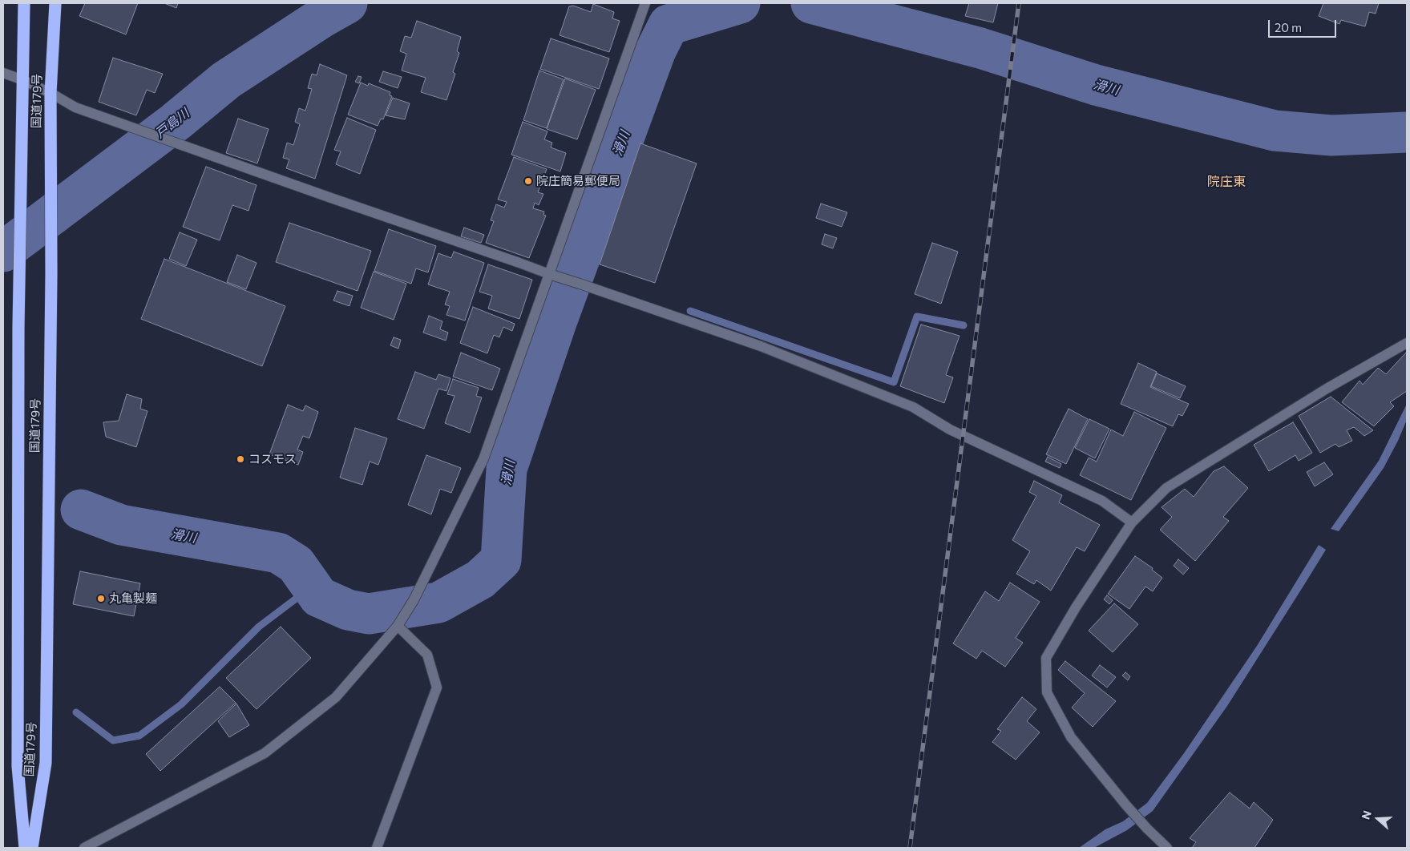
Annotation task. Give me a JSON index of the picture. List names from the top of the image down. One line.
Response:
{"streets":{"highway":["国道179号"]},"districts":["院庄東"],"water":["滑川","戸島川"],"places":["院庄簡易郵便局","コスモス","丸亀製麺"],"scale_bar":"20 m","north":"left"}
